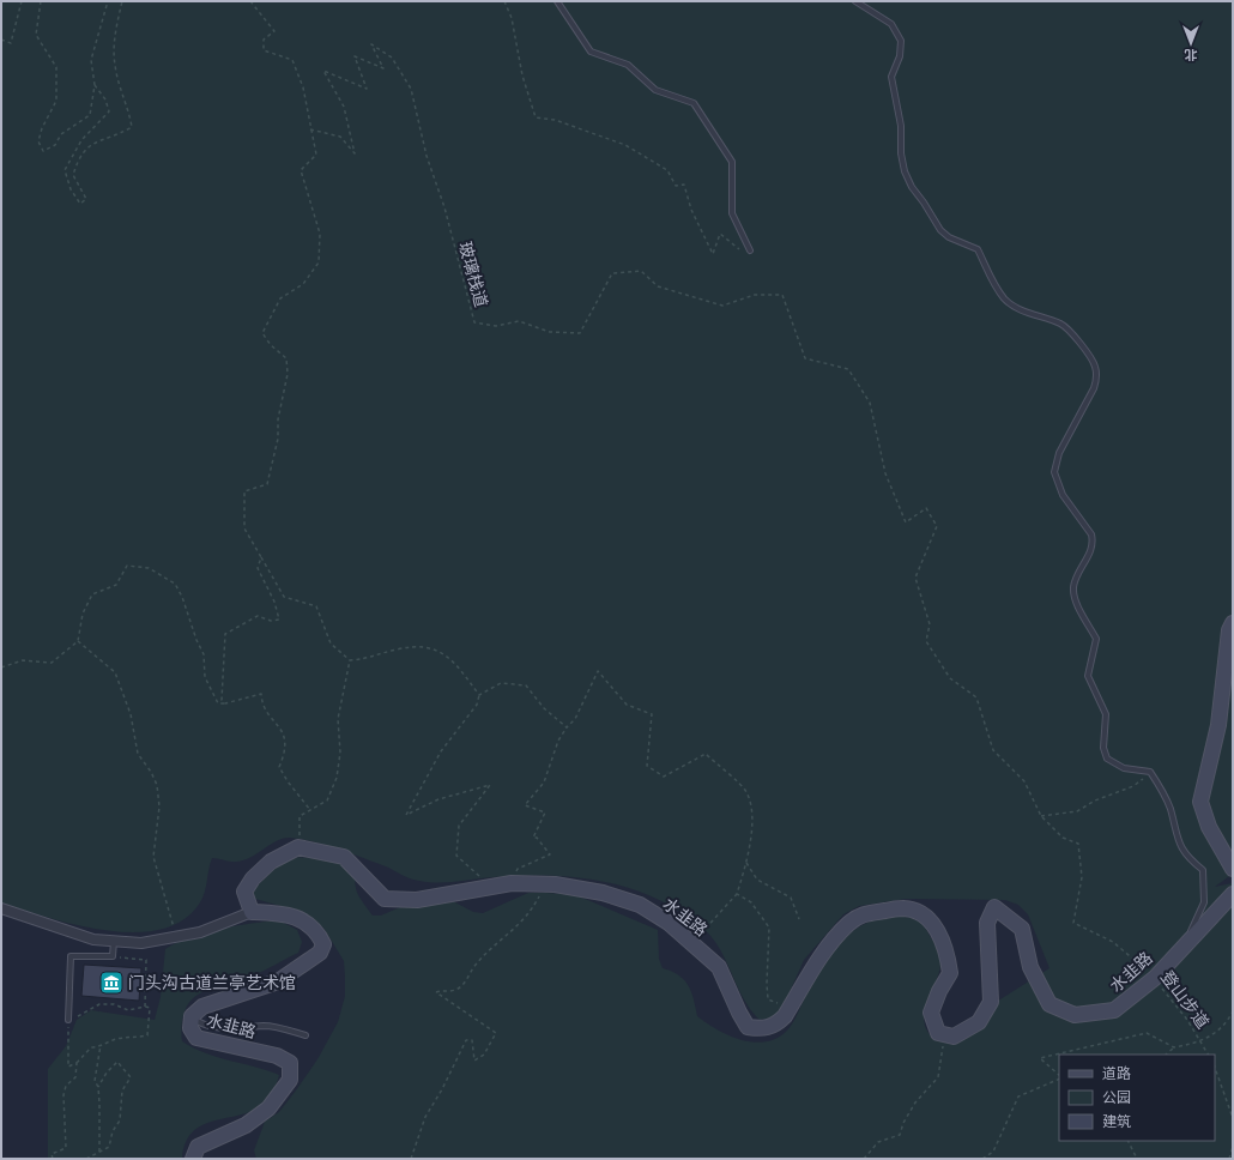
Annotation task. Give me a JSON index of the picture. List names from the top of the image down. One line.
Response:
{"streets":{"street":["水韭路"],"path":["玻璃栈道","登山步道"]},"crossings":[["玻璃栈道","登山步道"],["水韭路","登山步道"]],"places":{"museum":["门头沟古道兰亭艺术馆"]},"legend":["道路","公园","建筑"],"north":"bottom"}
